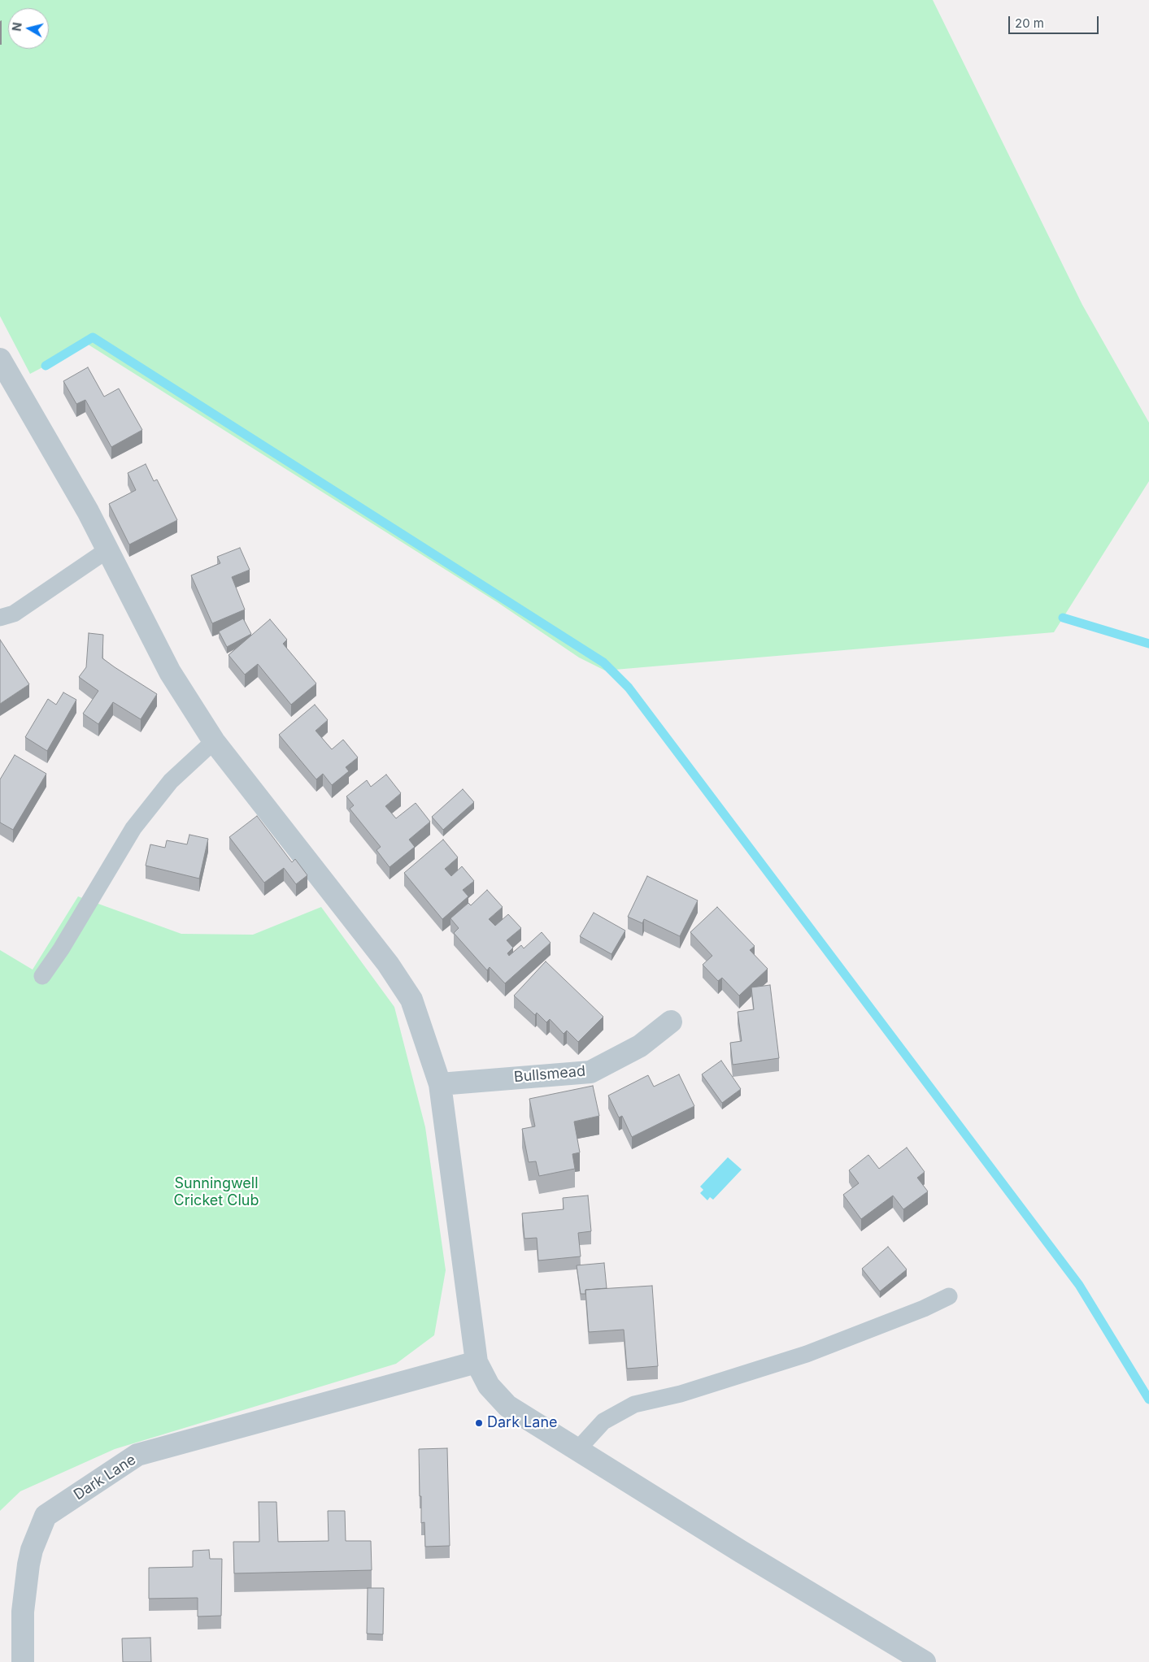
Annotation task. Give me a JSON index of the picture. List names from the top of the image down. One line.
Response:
{"streets":{"street":["Bullsmead","Dark Lane"]},"parks":["Sunningwell Cricket Club"],"places":["Dark Lane"],"scale_bar":"20 m","north":"left"}
